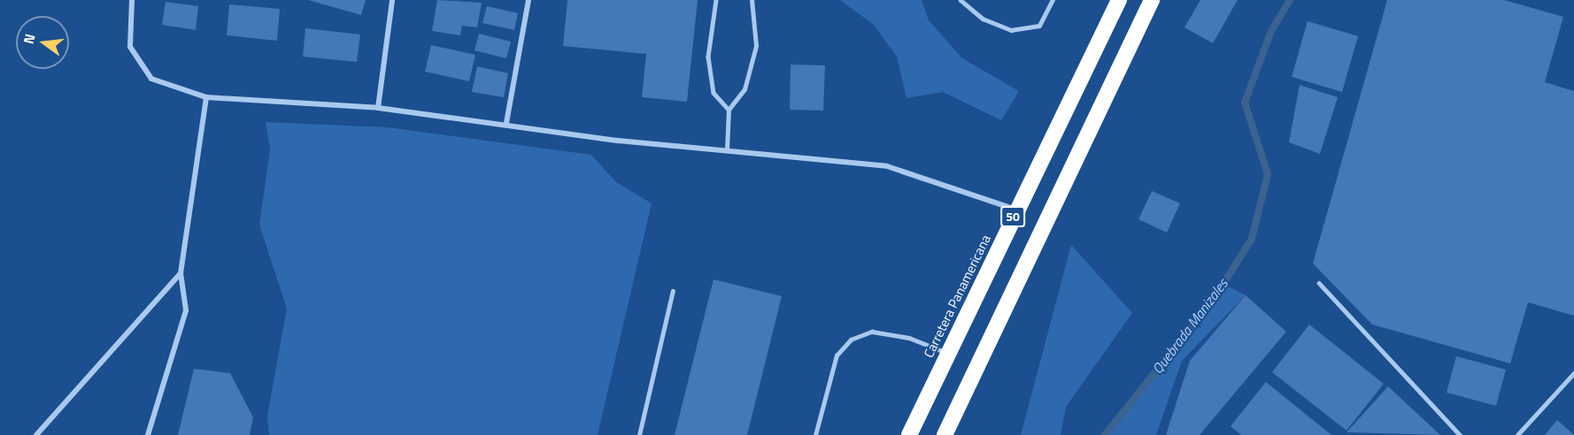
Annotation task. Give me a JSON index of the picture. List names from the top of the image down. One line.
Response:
{"streets":{"highway":["50","Carretera Panamericana"]},"water":["Quebrada Manizales"],"north":"left"}
